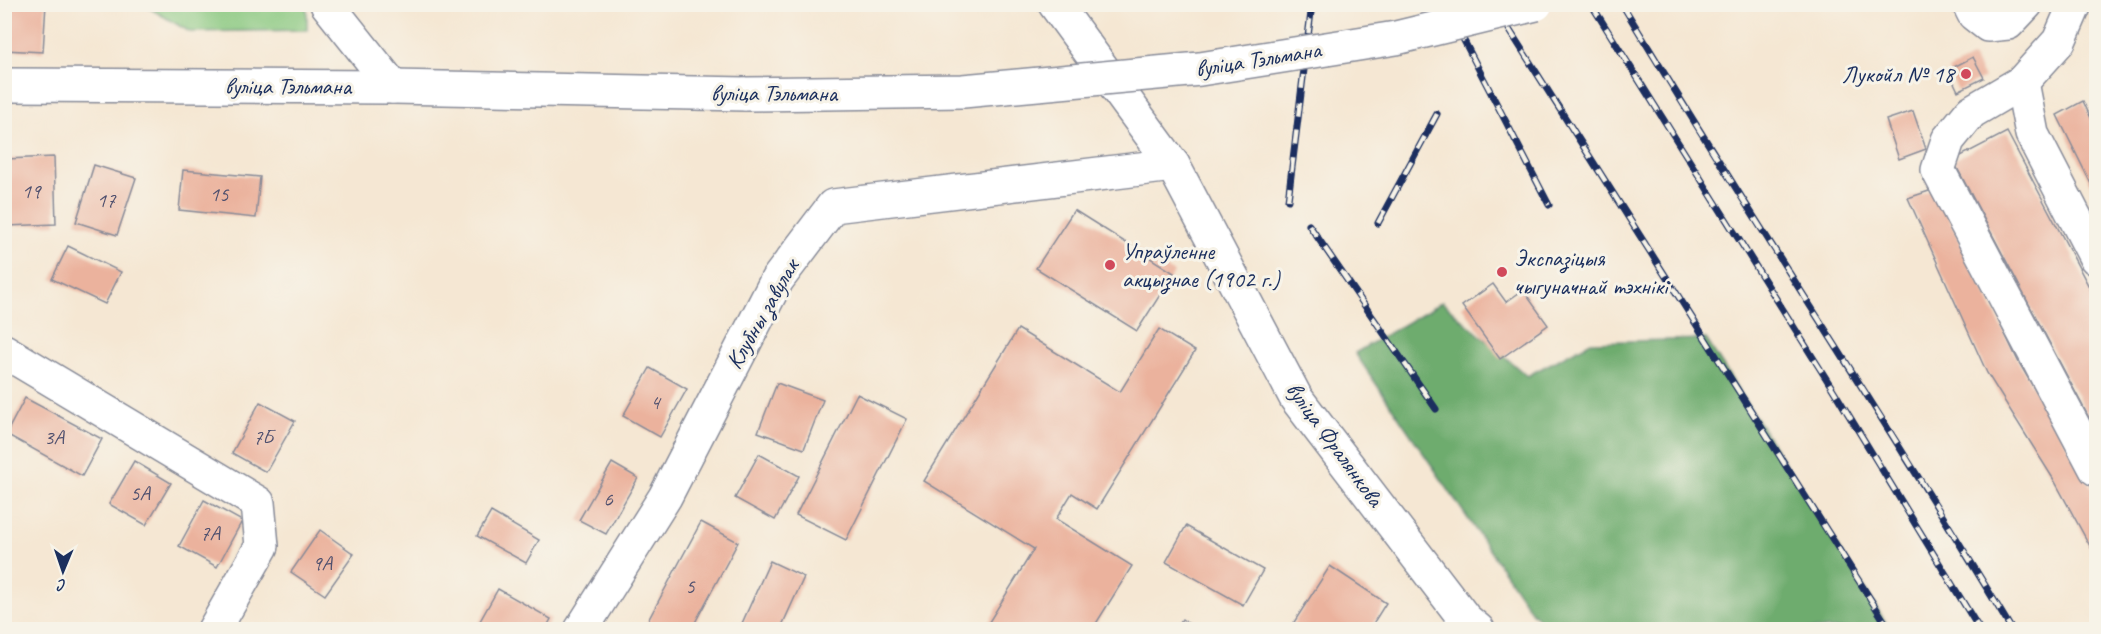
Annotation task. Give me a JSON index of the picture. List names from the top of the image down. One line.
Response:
{"streets":{"street":["вуліца Тэльмана","Клубны завулак","вуліца Фралянкова"]},"crossings":[["Клубны завулак","вуліца Фралянкова"]],"places":["Лукойл № 18","Упраўленне акцызнае (1902 г.)","Экспазіцыя чыгуначнай тэхнікі"],"house_numbers":["19","15","17","4","3А","7Б","5А","6","7А","9А","5"],"north":"bottom"}
